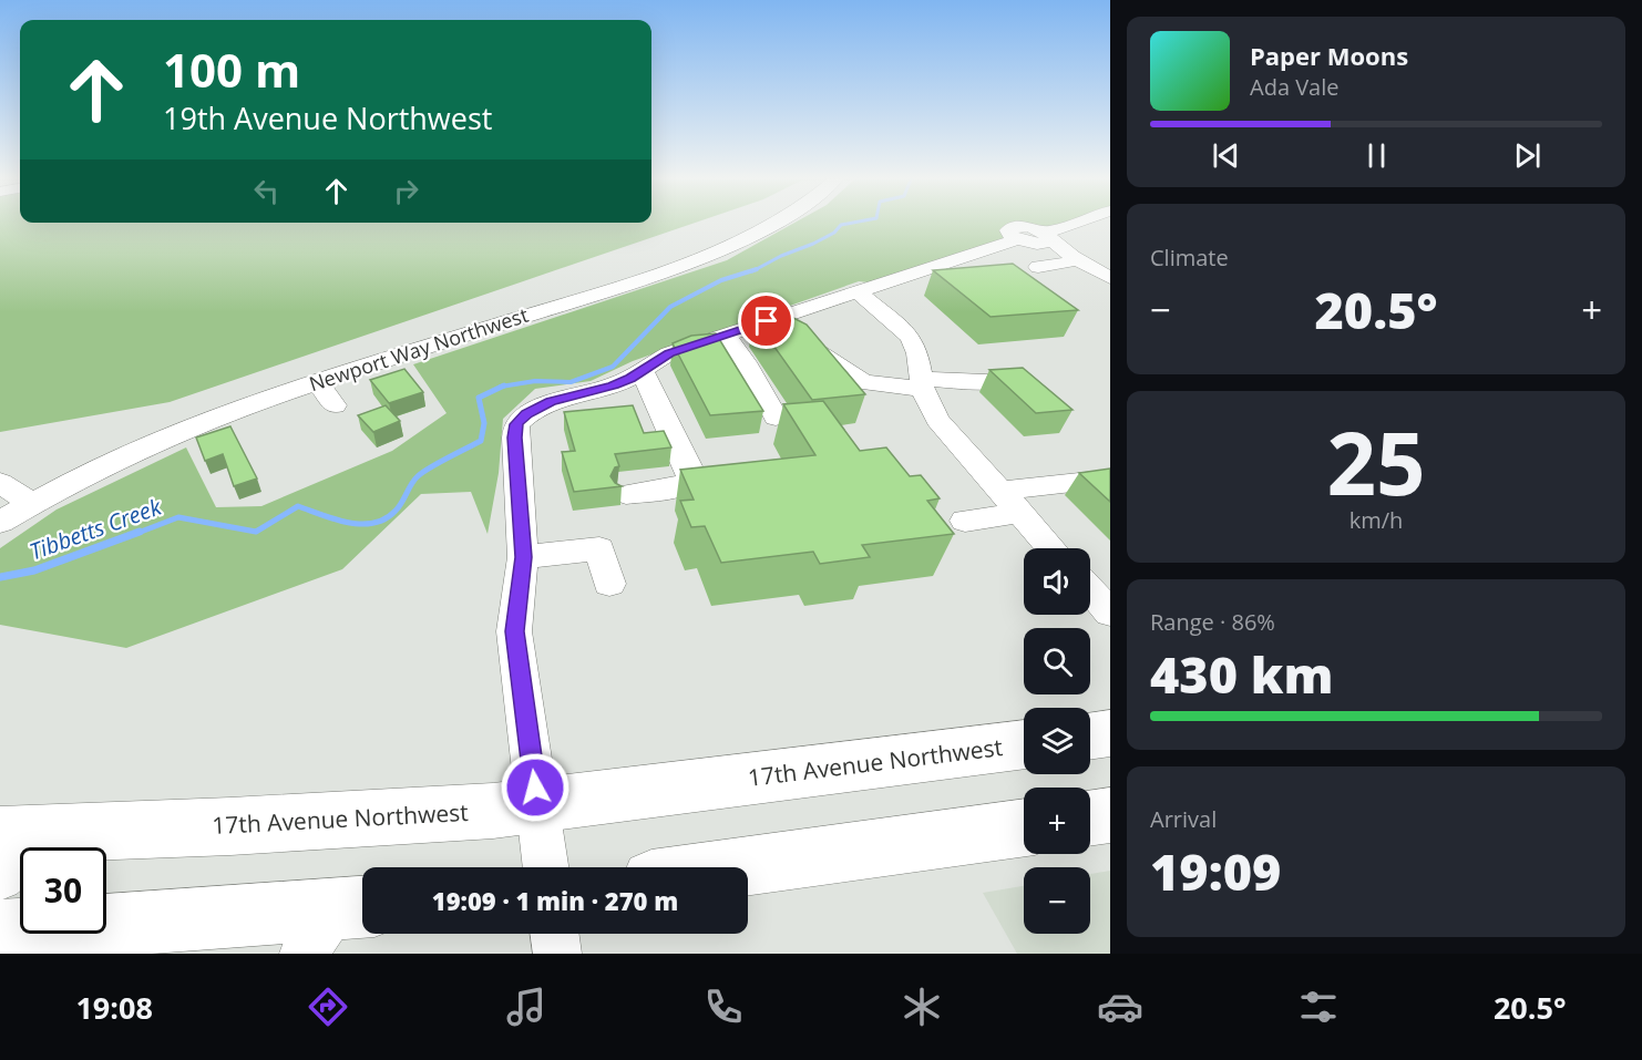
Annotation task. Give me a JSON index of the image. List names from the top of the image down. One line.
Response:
{"streets":{"main road":["17th Avenue Northwest"],"street":["Newport Way Northwest"]},"water":["Tibbetts Creek"],"page":{"turn":["100 m","19th Avenue Northwest"],"song":["Paper Moons","Ada Vale"],"tile":["Climate",["25","km/h"],["Range · 86%","430 km"],["Arrival","19:09"]],"heat":["−","20.5°","+"],"map_buttons":["+","−"],"limit":"30","trip":"19:09 · 1 min · 270 m","tabs":["19:08","20.5°"]}}
